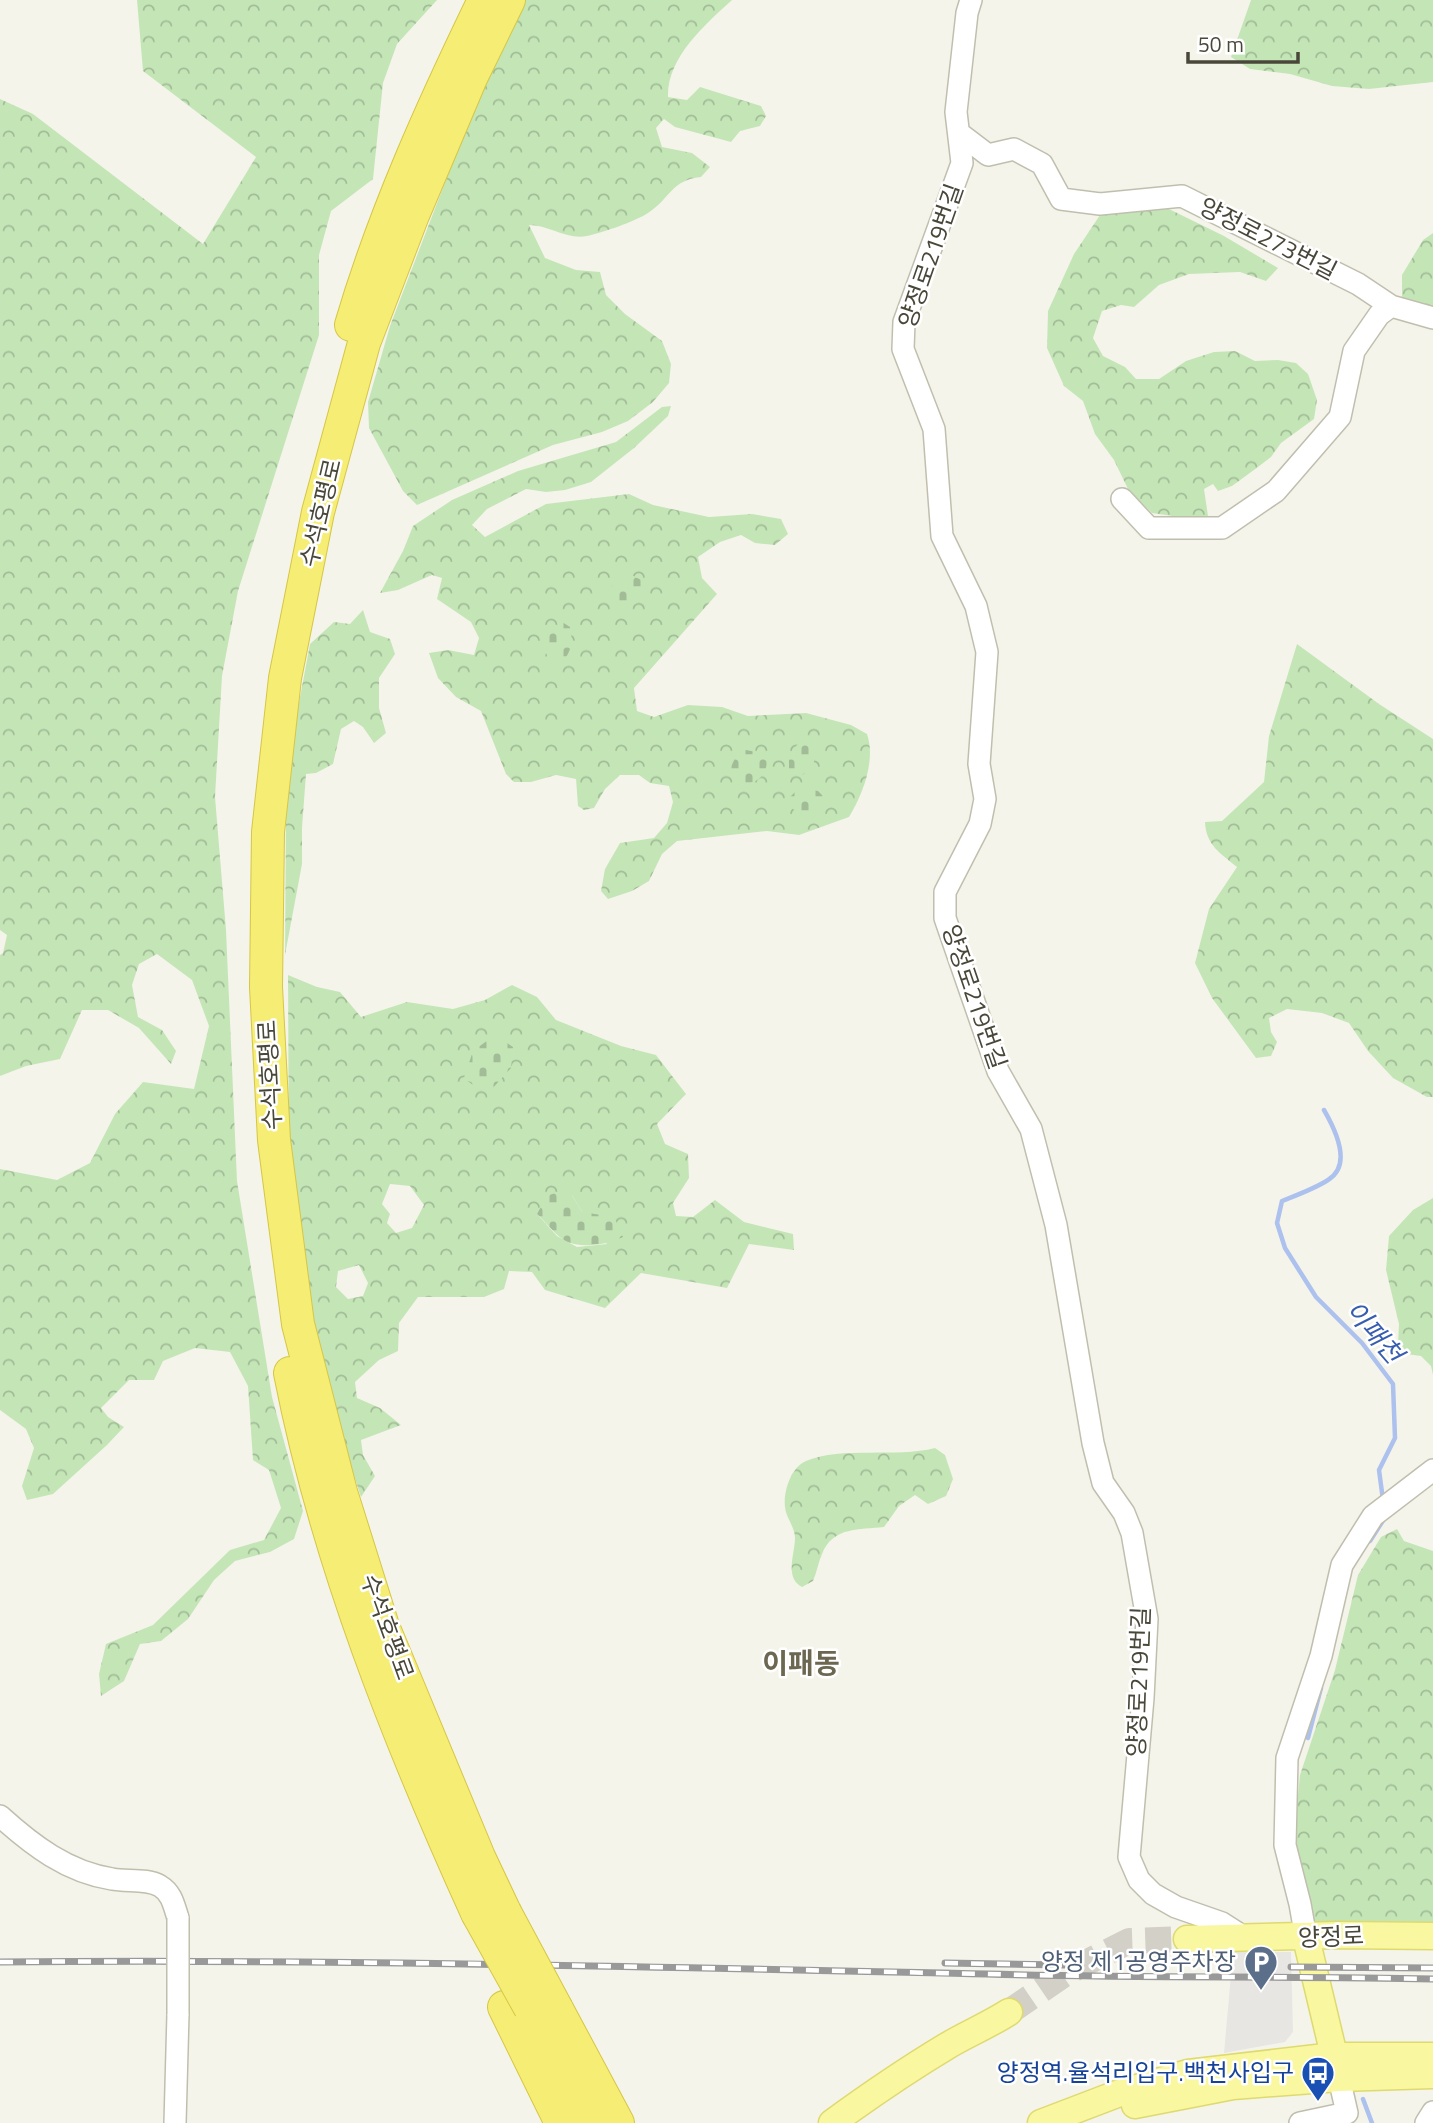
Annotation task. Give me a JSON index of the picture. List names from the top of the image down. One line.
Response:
{"streets":{"highway":["수석호평로"],"main road":["양정로"],"street":["양정로273번길","양정로219번길"]},"crossings":[["양정로273번길","양정로219번길"],["양정로219번길","양정로"]],"districts":["이패동"],"water":["이패천"],"places":{"parking":["양정 제1공영주차장"],"bus stop":["양정역.율석리입구.백천사입구"]},"scale_bar":"50 m"}
